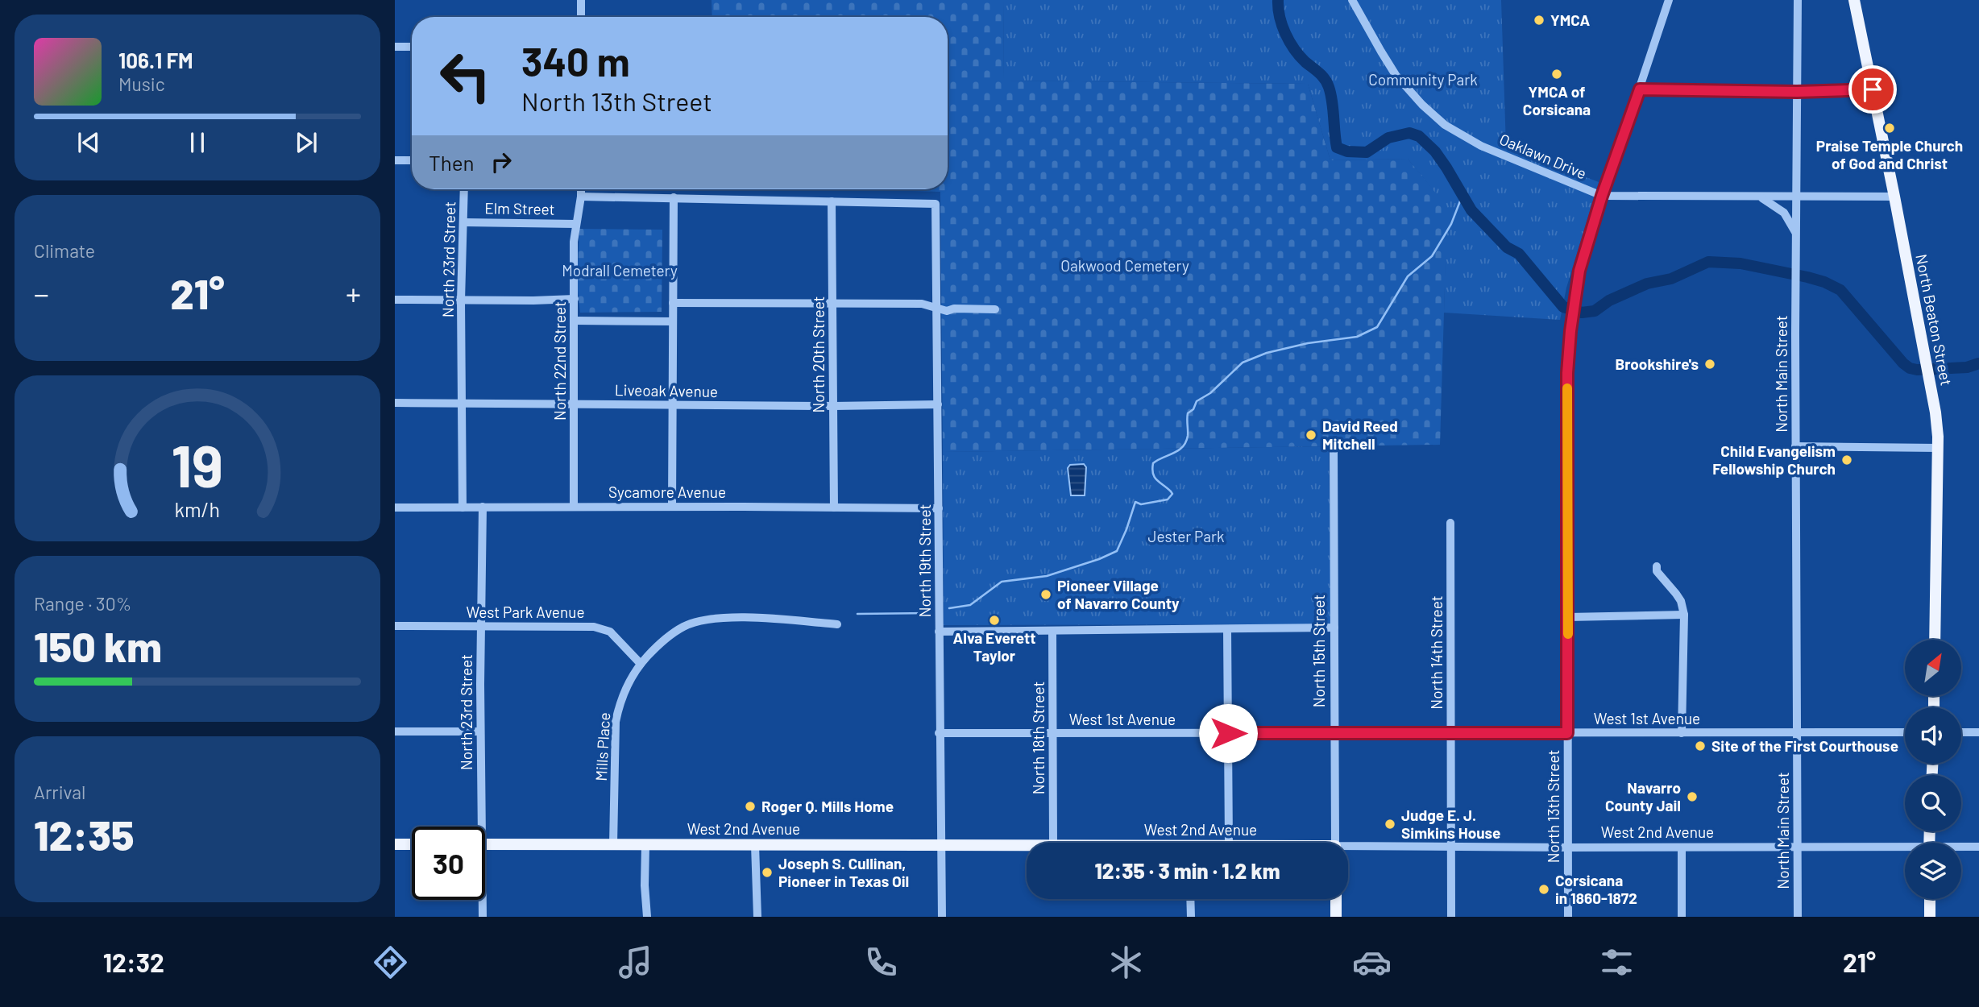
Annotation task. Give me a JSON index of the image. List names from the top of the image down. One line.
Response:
{"streets":{"main road":["North Beaton Street","West 2nd Avenue"],"street":["Oaklawn Drive","Elm Street","North 23rd Street","North 20th Street","North 22nd Street","North Main Street","Liveoak Avenue","Sycamore Avenue","North 19th Street","West Park Avenue","North 15th Street","North 14th Street","West 1st Avenue","North 18th Street","Mills Place","North 13th Street"]},"crossings":[["Oaklawn Drive","North Beaton Street"],["Oaklawn Drive","North Main Street"],["Oaklawn Drive","North 13th Street"],["Elm Street","North 23rd Street"],["Elm Street","North 22nd Street"],["North 23rd Street","Liveoak Avenue"],["North 23rd Street","Sycamore Avenue"],["North 23rd Street","West Park Avenue"],["North 20th Street","Liveoak Avenue"],["North 20th Street","Sycamore Avenue"],["North 20th Street","North 19th Street"],["North 22nd Street","Liveoak Avenue"],["North 22nd Street","Sycamore Avenue"],["North Main Street","West 1st Avenue"],["North Main Street","West 2nd Avenue"],["Liveoak Avenue","North 19th Street"],["Sycamore Avenue","North 19th Street"],["North 19th Street","West 1st Avenue"],["North 19th Street","West 2nd Avenue"],["West Park Avenue","Mills Place"],["North 15th Street","West 1st Avenue"],["North 14th Street","West 1st Avenue"],["North 14th Street","West 2nd Avenue"],["West 1st Avenue","North 18th Street"],["West 1st Avenue","North 13th Street"],["Mills Place","West 2nd Avenue"],["North 13th Street","West 2nd Avenue"]],"parks":["Community Park","Oakwood Cemetery","Modrall Cemetery","Jester Park"],"places":["YMCA","YMCA of Corsicana","Praise Temple Church of God and Christ","Brookshire's","David Reed Mitchell","Child Evangelism Fellowship Church","Pioneer Village of Navarro County","Alva Everett Taylor","Site of the First Courthouse","Navarro County Jail","Roger Q. Mills Home","Judge E. J. Simkins House","Joseph S. Cullinan, Pioneer in Texas Oil","Corsicana in 1860-1872"],"north":"top right","page":{"turn":["340 m","North 13th Street"],"song":["106.1 FM","Music"],"then":"Then","tile":["Climate",["Range · 30%","150 km"],["Arrival","12:35"]],"heat":["−","21°","+"],"limit":"30","trip":"12:35 · 3 min · 1.2 km","tabs":["12:32","21°"],"gauge":["19","km/h"]}}
